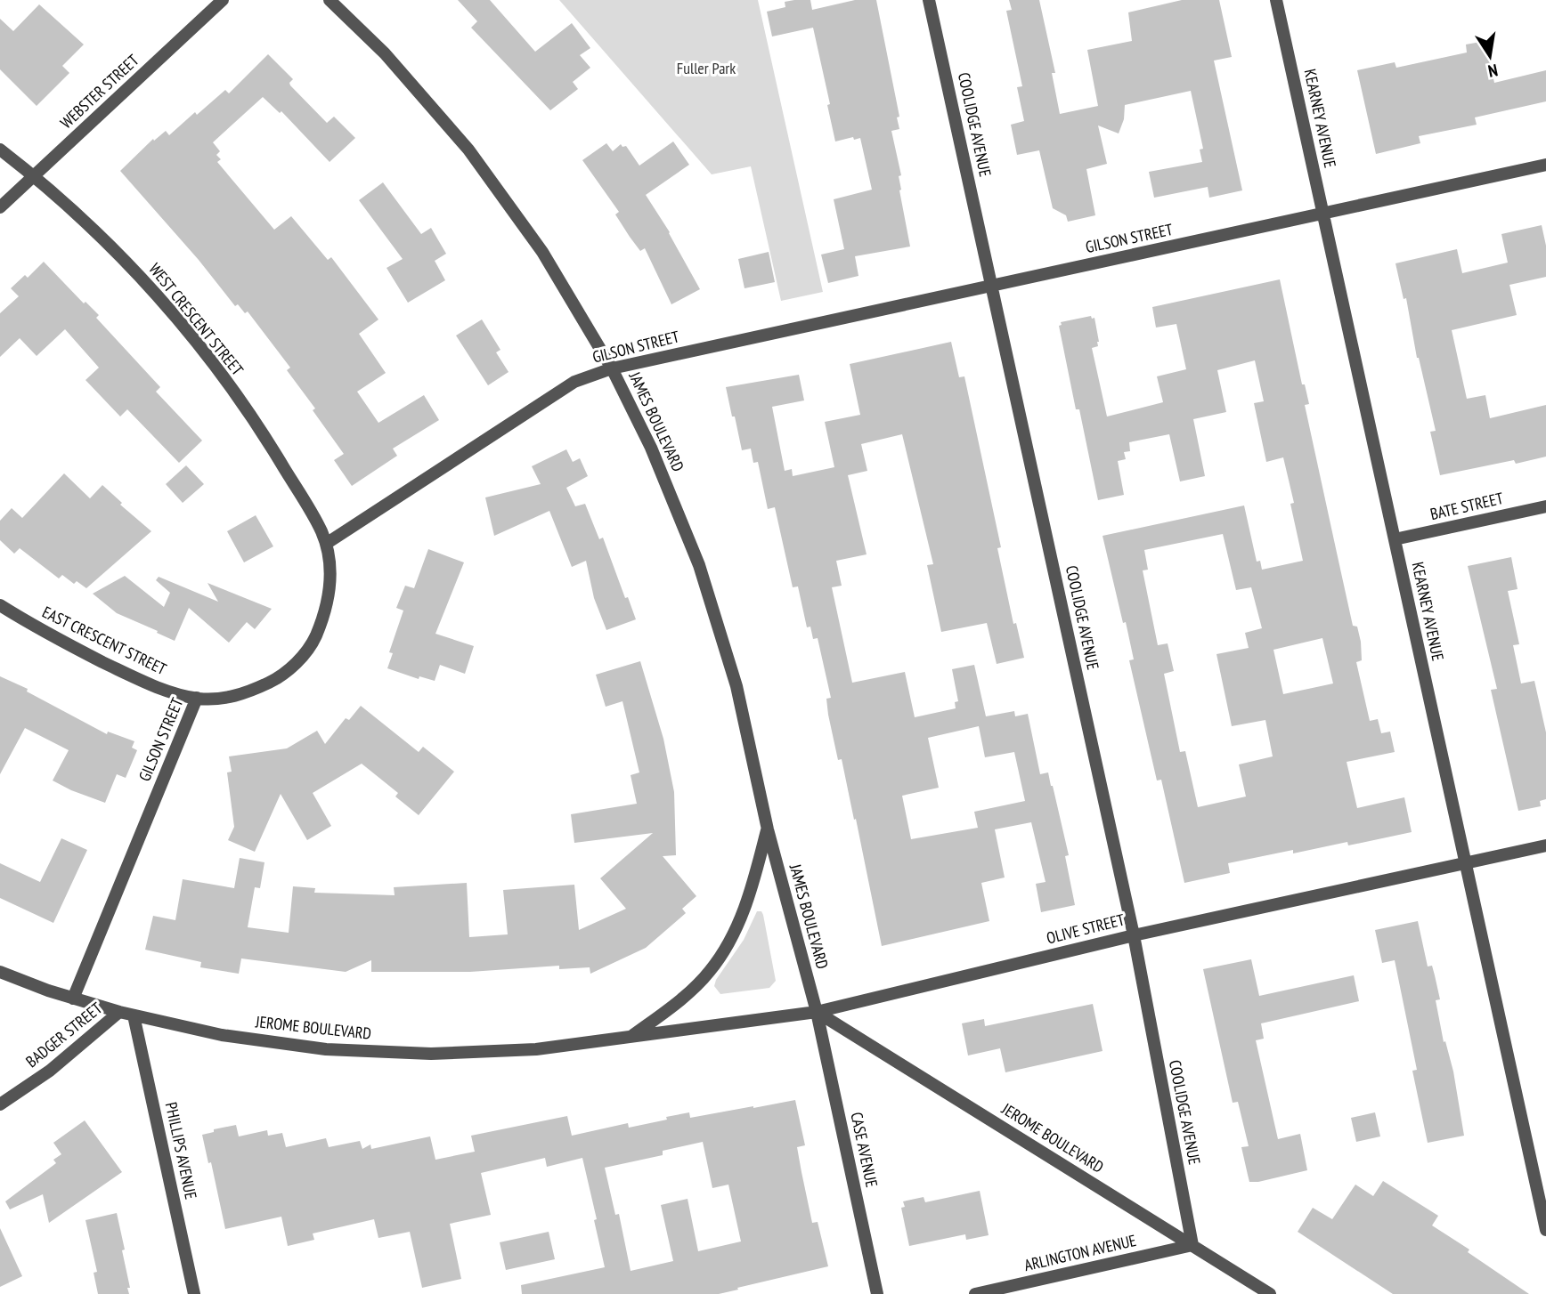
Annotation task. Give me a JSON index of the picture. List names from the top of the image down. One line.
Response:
{"streets":{"street":["WEBSTER STREET","KEARNEY AVENUE","COOLIDGE AVENUE","GILSON STREET","WEST CRESCENT STREET","JAMES BOULEVARD","BATE STREET","EAST CRESCENT STREET","OLIVE STREET","JEROME BOULEVARD","BADGER STREET","CASE AVENUE","PHILLIPS AVENUE","ARLINGTON AVENUE"]},"crossings":[["WEBSTER STREET","WEST CRESCENT STREET"],["KEARNEY AVENUE","GILSON STREET"],["KEARNEY AVENUE","BATE STREET"],["KEARNEY AVENUE","OLIVE STREET"],["COOLIDGE AVENUE","GILSON STREET"],["COOLIDGE AVENUE","OLIVE STREET"],["COOLIDGE AVENUE","JEROME BOULEVARD"],["COOLIDGE AVENUE","ARLINGTON AVENUE"],["GILSON STREET","WEST CRESCENT STREET"],["GILSON STREET","JAMES BOULEVARD"],["GILSON STREET","EAST CRESCENT STREET"],["GILSON STREET","JEROME BOULEVARD"],["JAMES BOULEVARD","OLIVE STREET"],["JAMES BOULEVARD","JEROME BOULEVARD"],["JAMES BOULEVARD","CASE AVENUE"],["OLIVE STREET","JEROME BOULEVARD"],["OLIVE STREET","CASE AVENUE"],["JEROME BOULEVARD","BADGER STREET"],["JEROME BOULEVARD","CASE AVENUE"],["JEROME BOULEVARD","PHILLIPS AVENUE"],["JEROME BOULEVARD","ARLINGTON AVENUE"]],"parks":["Fuller Park"],"north":"bottom"}
